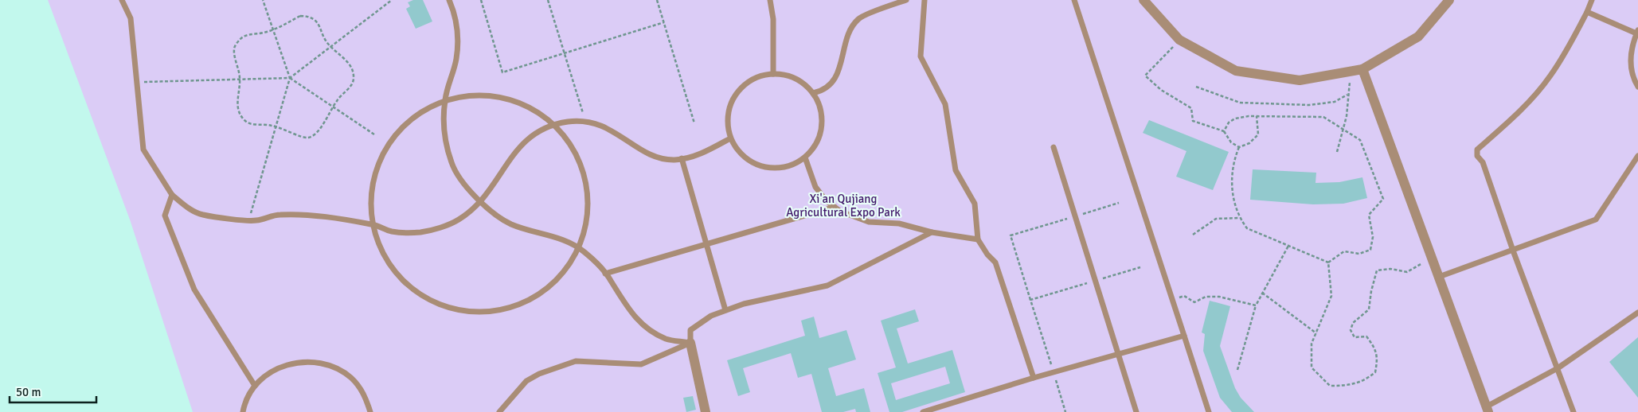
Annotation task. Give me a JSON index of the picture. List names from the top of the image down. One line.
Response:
{"parks":["Xi'an Qujiang Agricultural Expo Park"],"scale_bar":"50 m"}
